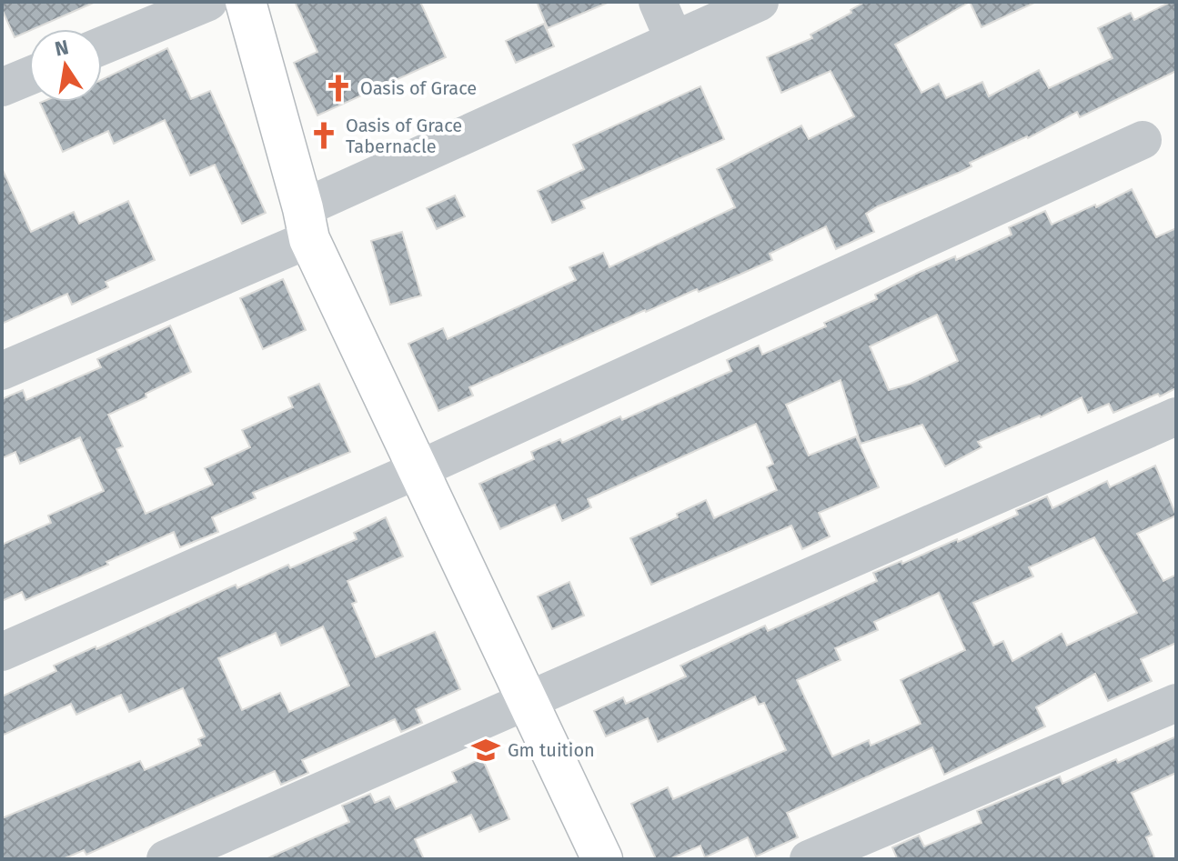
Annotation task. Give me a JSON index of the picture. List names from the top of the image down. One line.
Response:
{"places":{"church":["Oasis of Grace","Oasis of Grace Tabernacle"],"school or university":["Gm tuition"]},"north":"top"}
